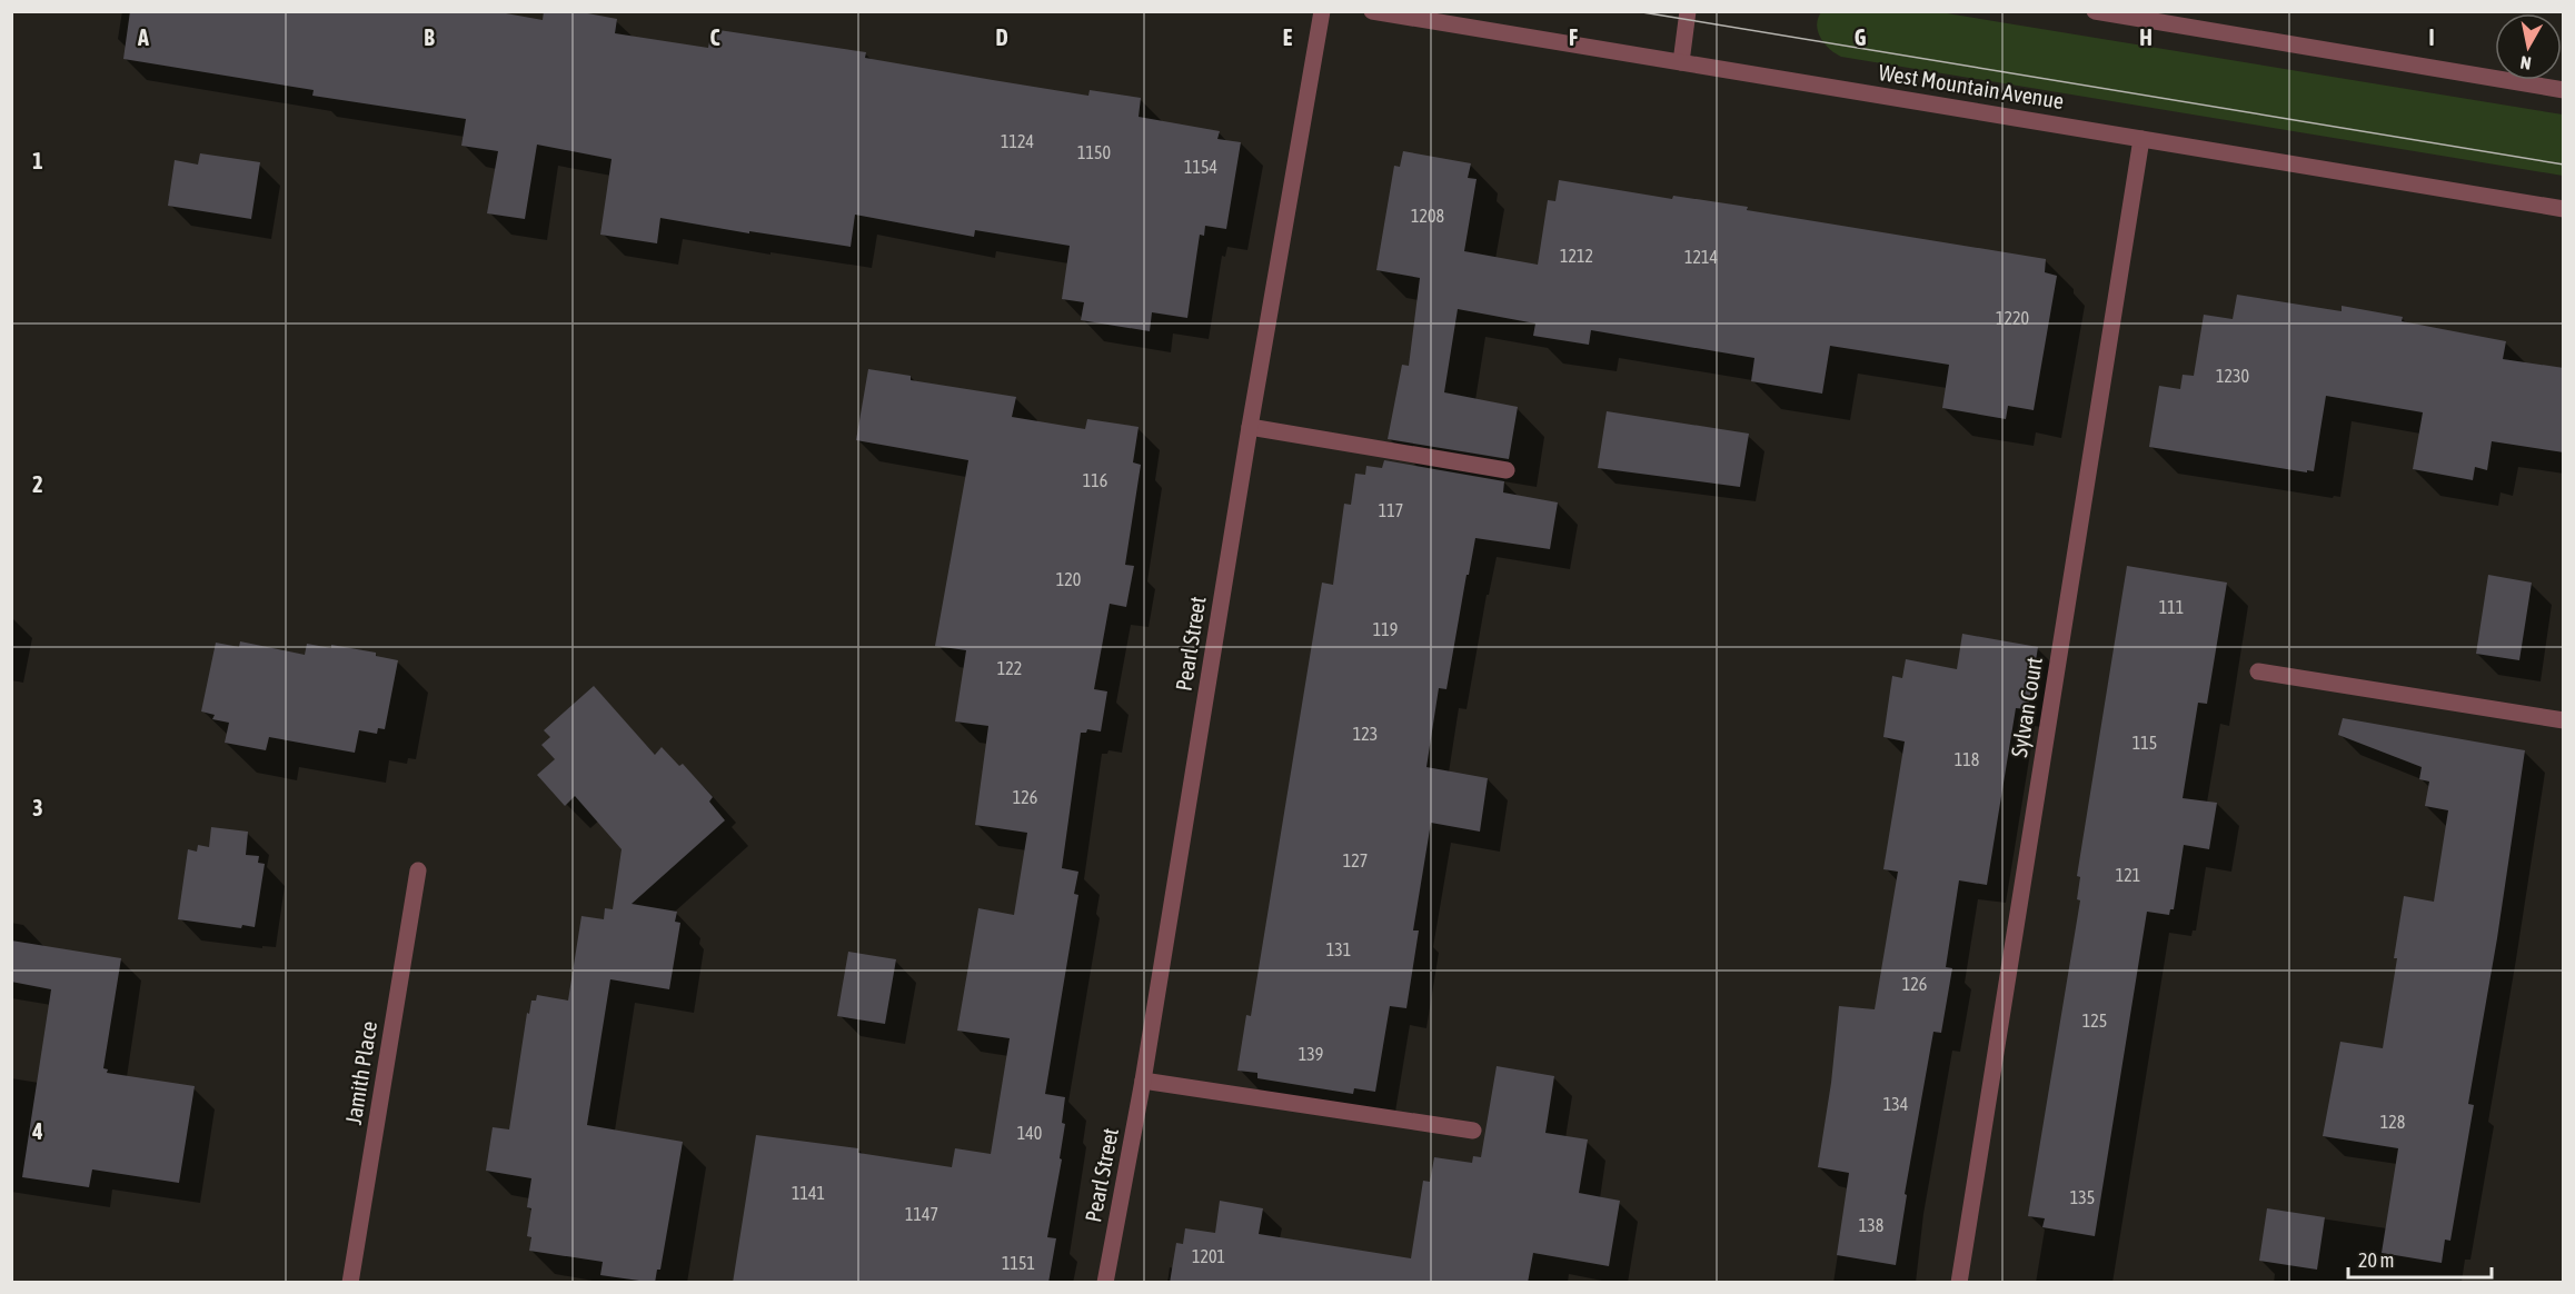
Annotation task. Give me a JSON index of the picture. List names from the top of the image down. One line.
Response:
{"streets":{"street":["West Mountain Avenue","Pearl Street","Sylvan Court","Jamith Place"]},"crossings":[["West Mountain Avenue","Sylvan Court"]],"house_numbers":["1124","1150","1154","1208","1212","1214","1220","1230","116","117","120","111","119","122","123","115","118","126","127","121","131","126","125","139","134","128","140","1141","135","1147","138","1201","1151"],"scale_bar":"20 m","north":"bottom","grid":{"columns":["A","B","C","D","E","F","G","H","I"],"rows":["1","2","3","4"]}}
